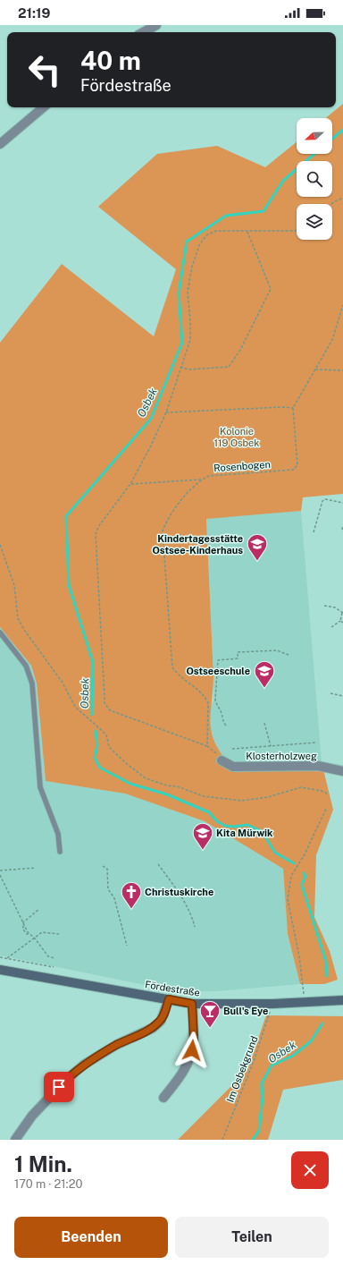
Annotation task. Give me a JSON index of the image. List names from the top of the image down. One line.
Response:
{"streets":{"main road":["Fördestraße"],"street":["Klosterholzweg"],"path":["Rosenbogen","Im Osbekgrund"]},"crossings":[["Fördestraße","Im Osbekgrund"]],"water":["Osbek"],"parks":["Kolonie 119 Osbek"],"places":{"school or university":["Kindertagesstätte Ostsee-Kinderhaus","Ostseeschule","Kita Mürwik"],"church":["Christuskirche"],"bar":["Bull's Eye"]},"north":"left","page":{"status":"21:19","turn":["40 m","Fördestraße"],"heading":["1 Min.","170 m · 21:20"],"buttons":["Beenden","Teilen"]}}
